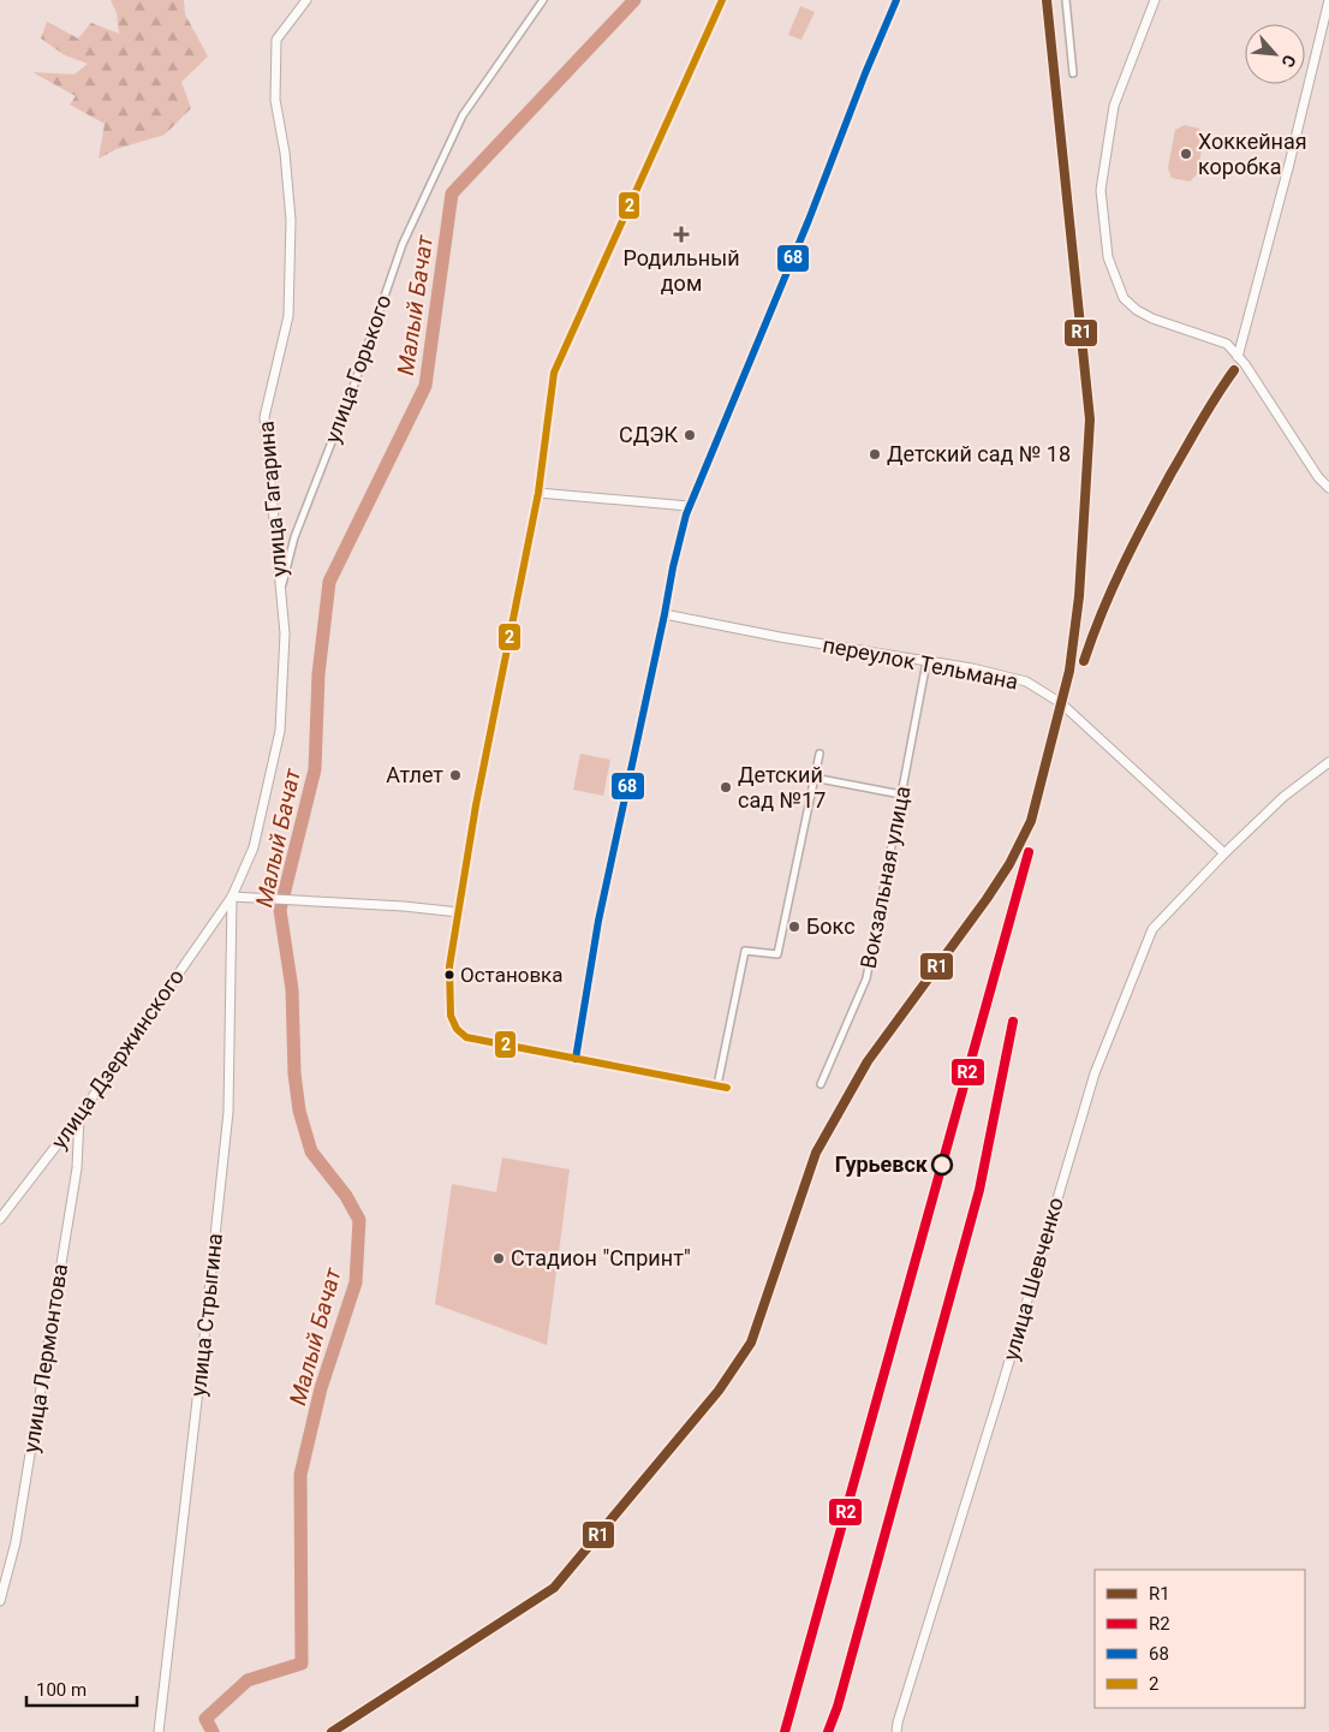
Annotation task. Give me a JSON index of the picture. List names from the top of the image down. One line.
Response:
{"streets":{"street":["улица Горького","улица Гагарина","переулок Тельмана","Вокзальная улица","улица Дзержинского","улица Шевченко","улица Стрыгина","улица Лермонтова"]},"crossings":[["улица Горького","улица Гагарина"],["улица Гагарина","улица Дзержинского"],["улица Гагарина","улица Стрыгина"],["переулок Тельмана","Вокзальная улица"],["переулок Тельмана","улица Шевченко"],["улица Дзержинского","улица Стрыгина"],["улица Дзержинского","улица Лермонтова"]],"water":["Малый Бачат"],"places":{"other":["Хоккейная коробка","СДЭК","Детский сад № 18","Атлет","Детский сад №17","Бокс","Остановка","Гурьевск","Стадион \"Спринт\""],"health":["Родильный дом"]},"lines":["transit line R1","transit line 68","transit line 2","transit line R2"],"legend":["R1","R2","68","2"],"scale_bar":"100 m","north":"bottom right"}
